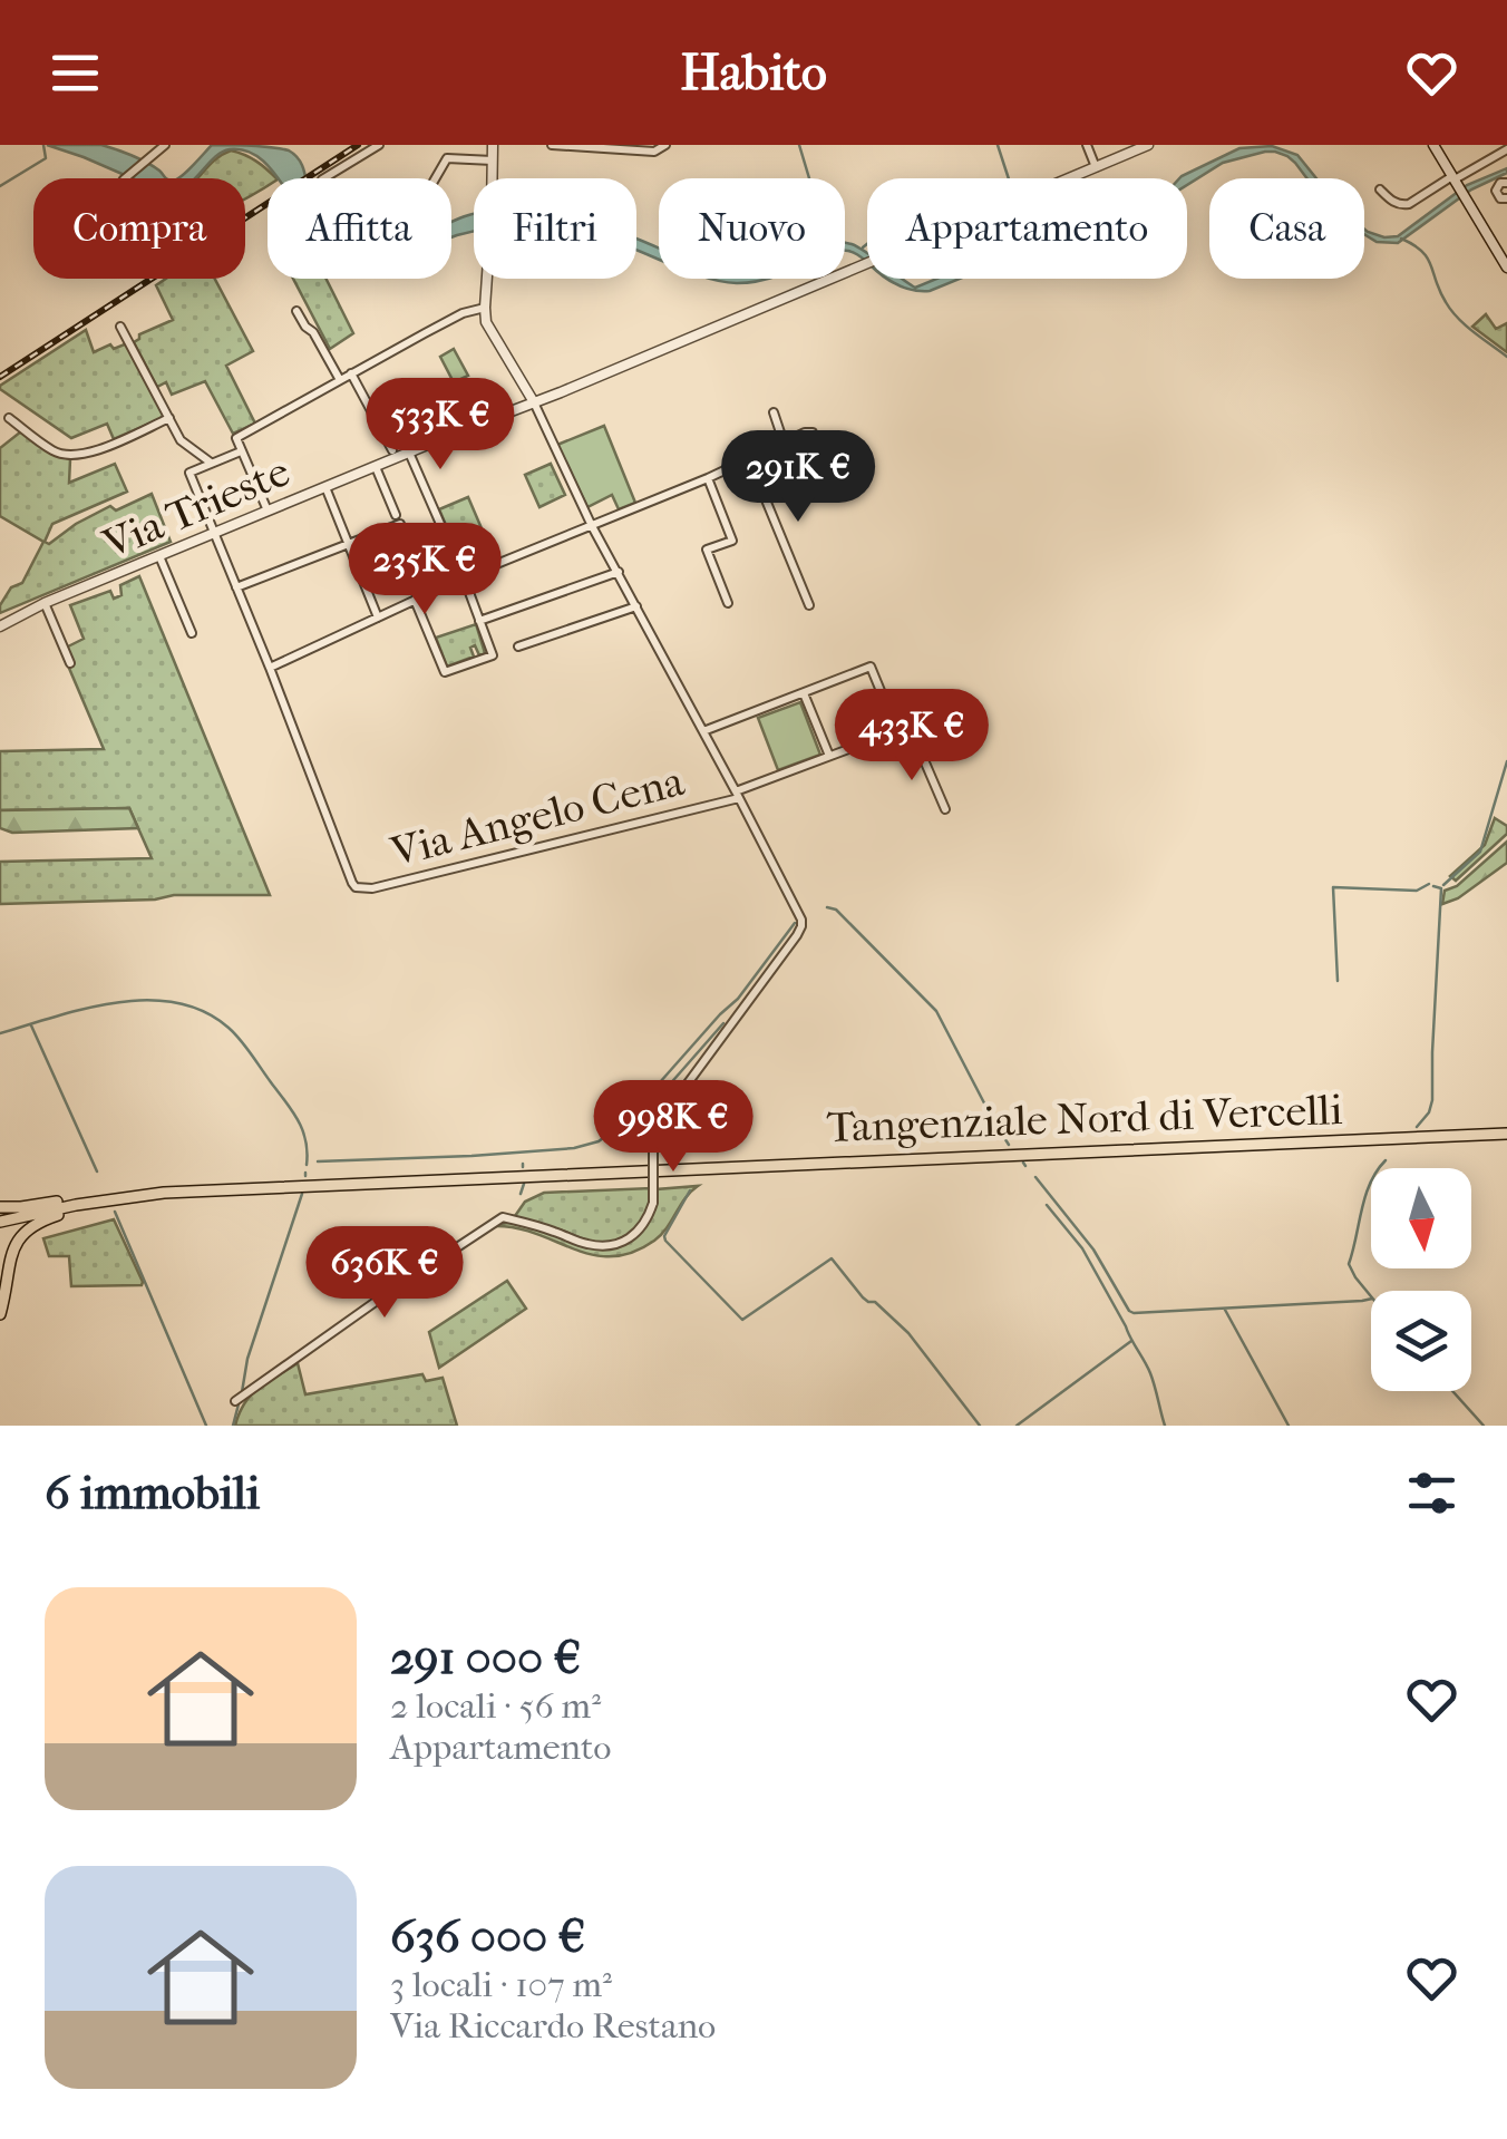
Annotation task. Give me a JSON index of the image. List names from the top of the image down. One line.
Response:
{"streets":{"main road":["Tangenziale Nord di Vercelli"],"street":["Via Trieste","Via Angelo Cena"]},"north":"bottom","page":{"header":"Habito","chip":["Compra","Affitta","Filtri","Nuovo","Appartamento","Casa"],"price":["533K €","291K €","235K €","433K €","998K €","636K €"],"heading":"6 immobili","list":[{"name":"291 000 €","note":"2 locali · 56 m² · Appartamento"},{"name":"636 000 €","note":"3 locali · 107 m² · Via Riccardo Restano"}]}}
